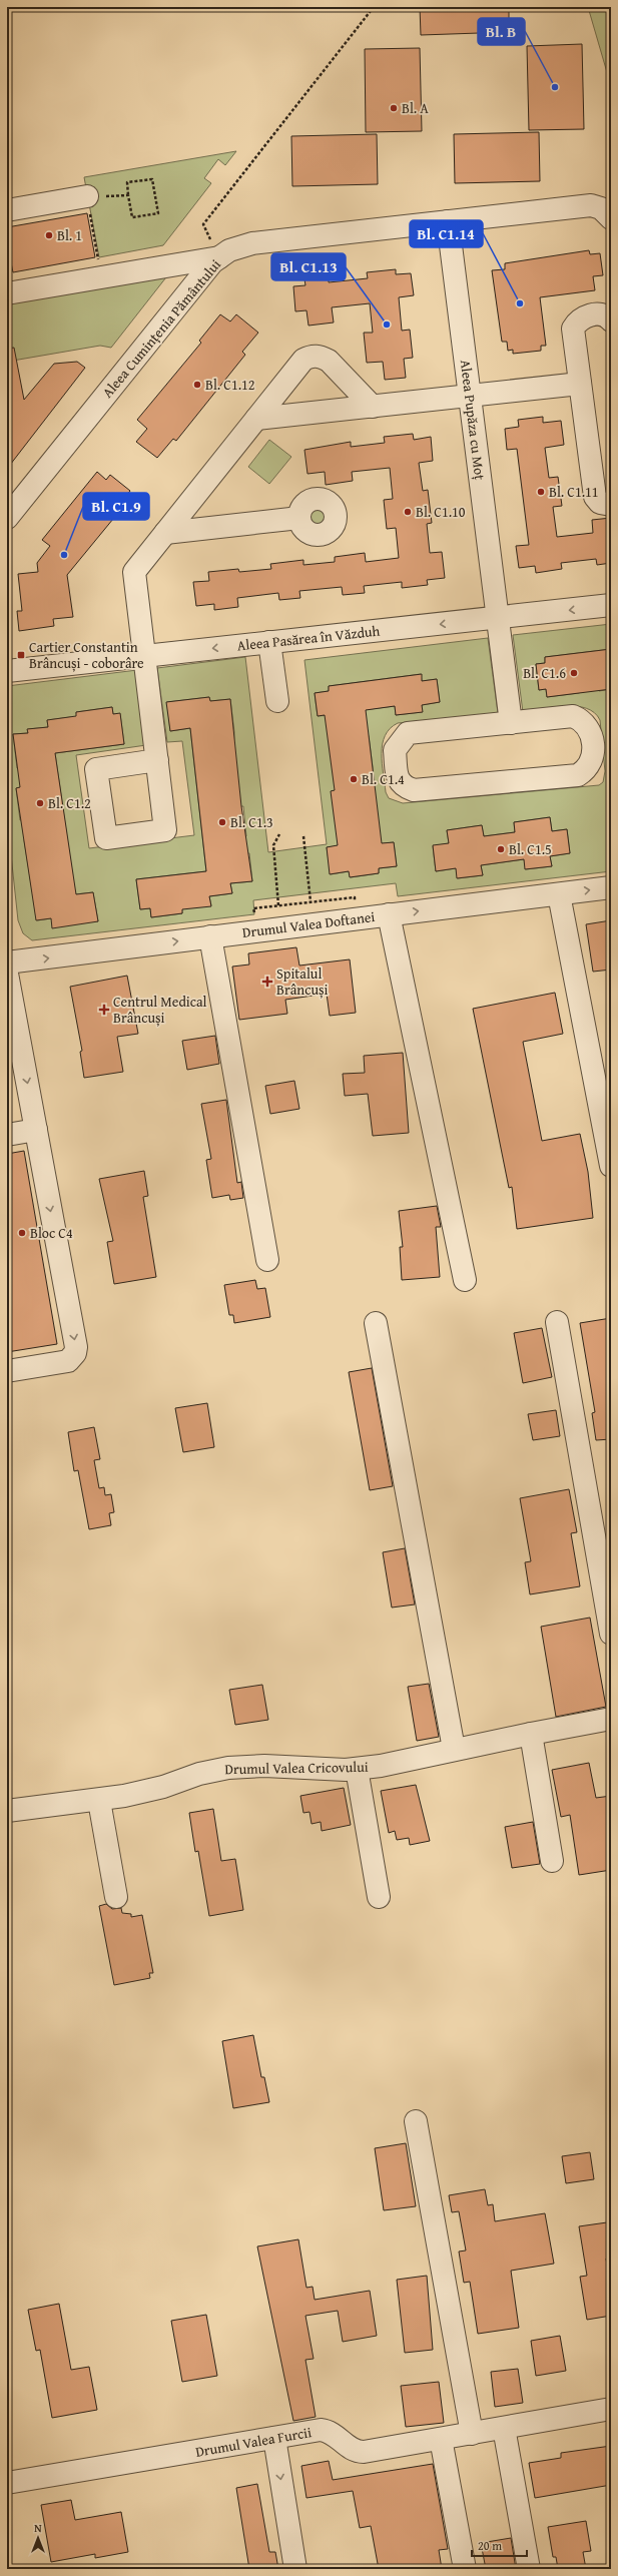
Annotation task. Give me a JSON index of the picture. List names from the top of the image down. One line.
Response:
{"streets":{"street":["Aleea Cumințenia Pământului","Aleea Pupăza cu Moț","Aleea Pasărea în Văzduh","Drumul Valea Doftanei","Drumul Valea Cricovului","Drumul Valea Furcii"]},"crossings":[["Aleea Cumințenia Pământului","Aleea Pupăza cu Moț"],["Aleea Pupăza cu Moț","Aleea Pasărea în Văzduh"]],"one_way":["Aleea Pasărea în Văzduh","Drumul Valea Doftanei"],"places":{"other":["Bl. B","Bl. A","Bl. 1","Bl. C1.14","Bl. C1.13","Bl. C1.12","Bl. C1.11","Bl. C1.10","Bl. C1.9","Bl. C1.6","Bl. C1.4","Bl. C1.2","Bl. C1.3","Bl. C1.5","Bloc C4"],"transit":["Cartier Constantin Brâncuși - coborâre"],"health":["Spitalul Brâncuși","Centrul Medical Brâncuși"]},"scale_bar":"20 m","north":"top"}
